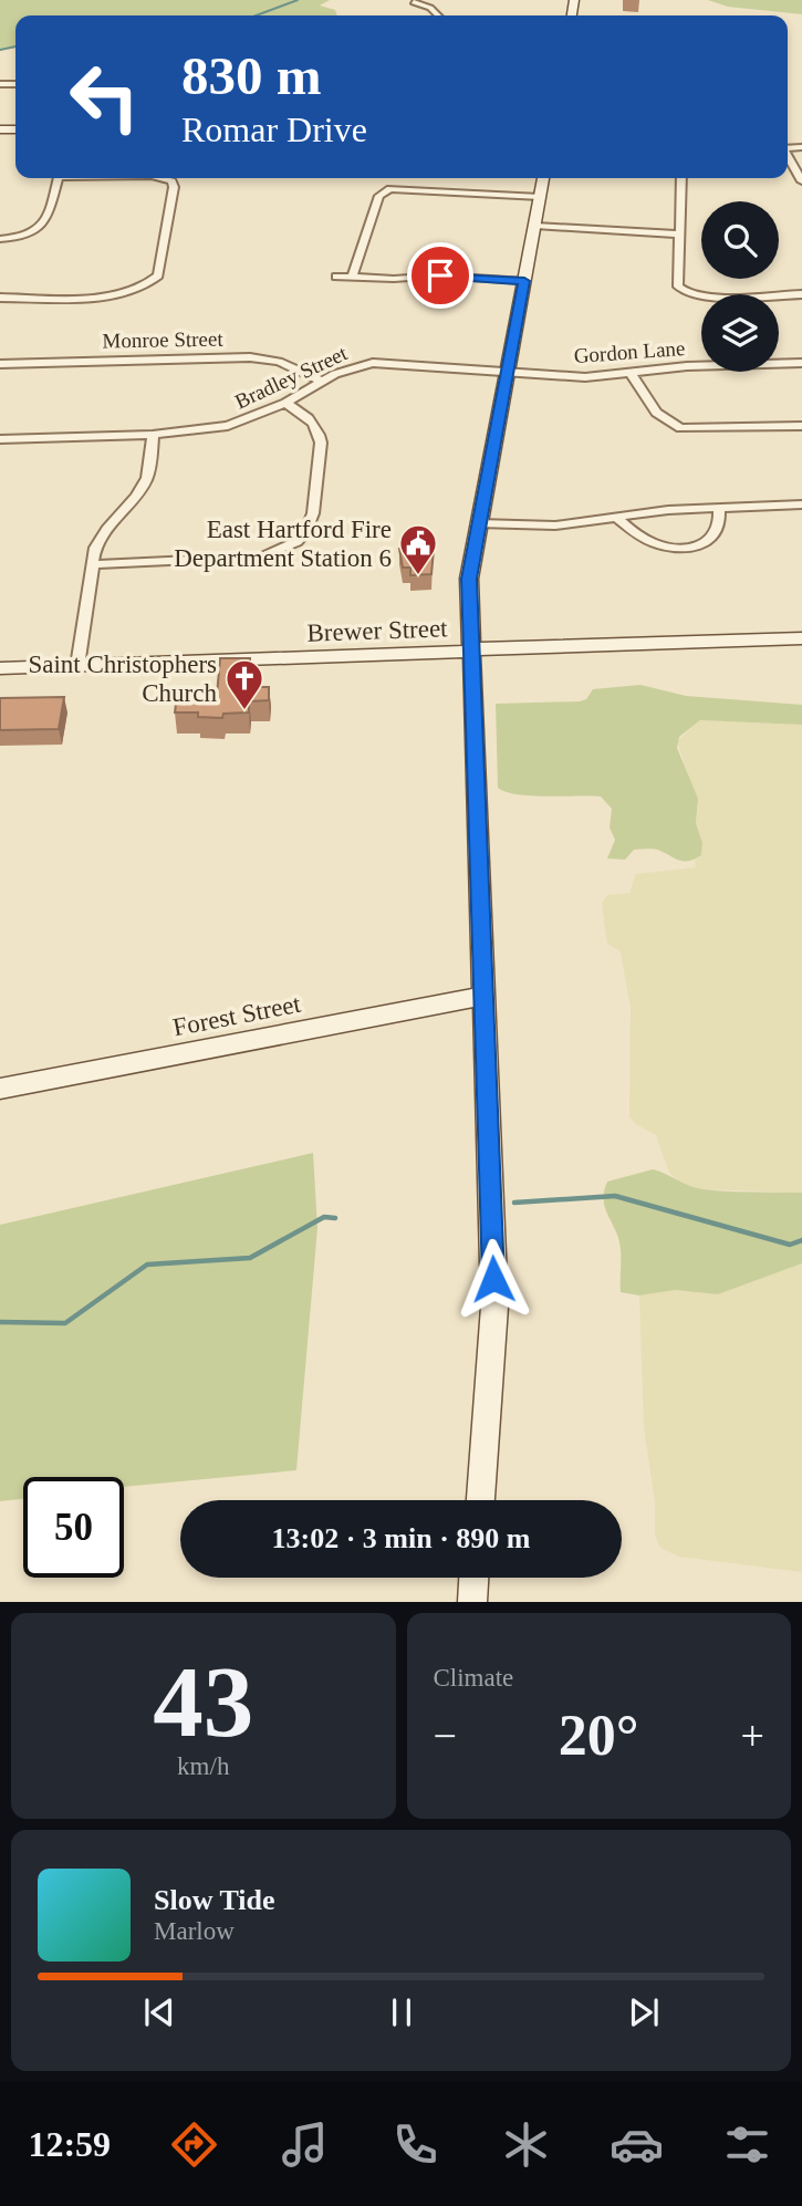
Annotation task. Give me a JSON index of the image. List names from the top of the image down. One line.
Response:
{"streets":{"main road":["Brewer Street","Forest Street"],"street":["Monroe Street","Gordon Lane","Bradley Street"]},"crossings":[["Monroe Street","Bradley Street"],["Gordon Lane","Bradley Street"]],"places":{"public building":["East Hartford Fire Department Station 6"],"church":["Saint Christophers Church"]},"page":{"turn":["830 m","Romar Drive"],"limit":"50","trip":"13:02 · 3 min · 890 m","tile":[["43","km/h"],"Climate"],"heat":["−","20°","+"],"song":["Slow Tide","Marlow"],"tabs":"12:59"}}
